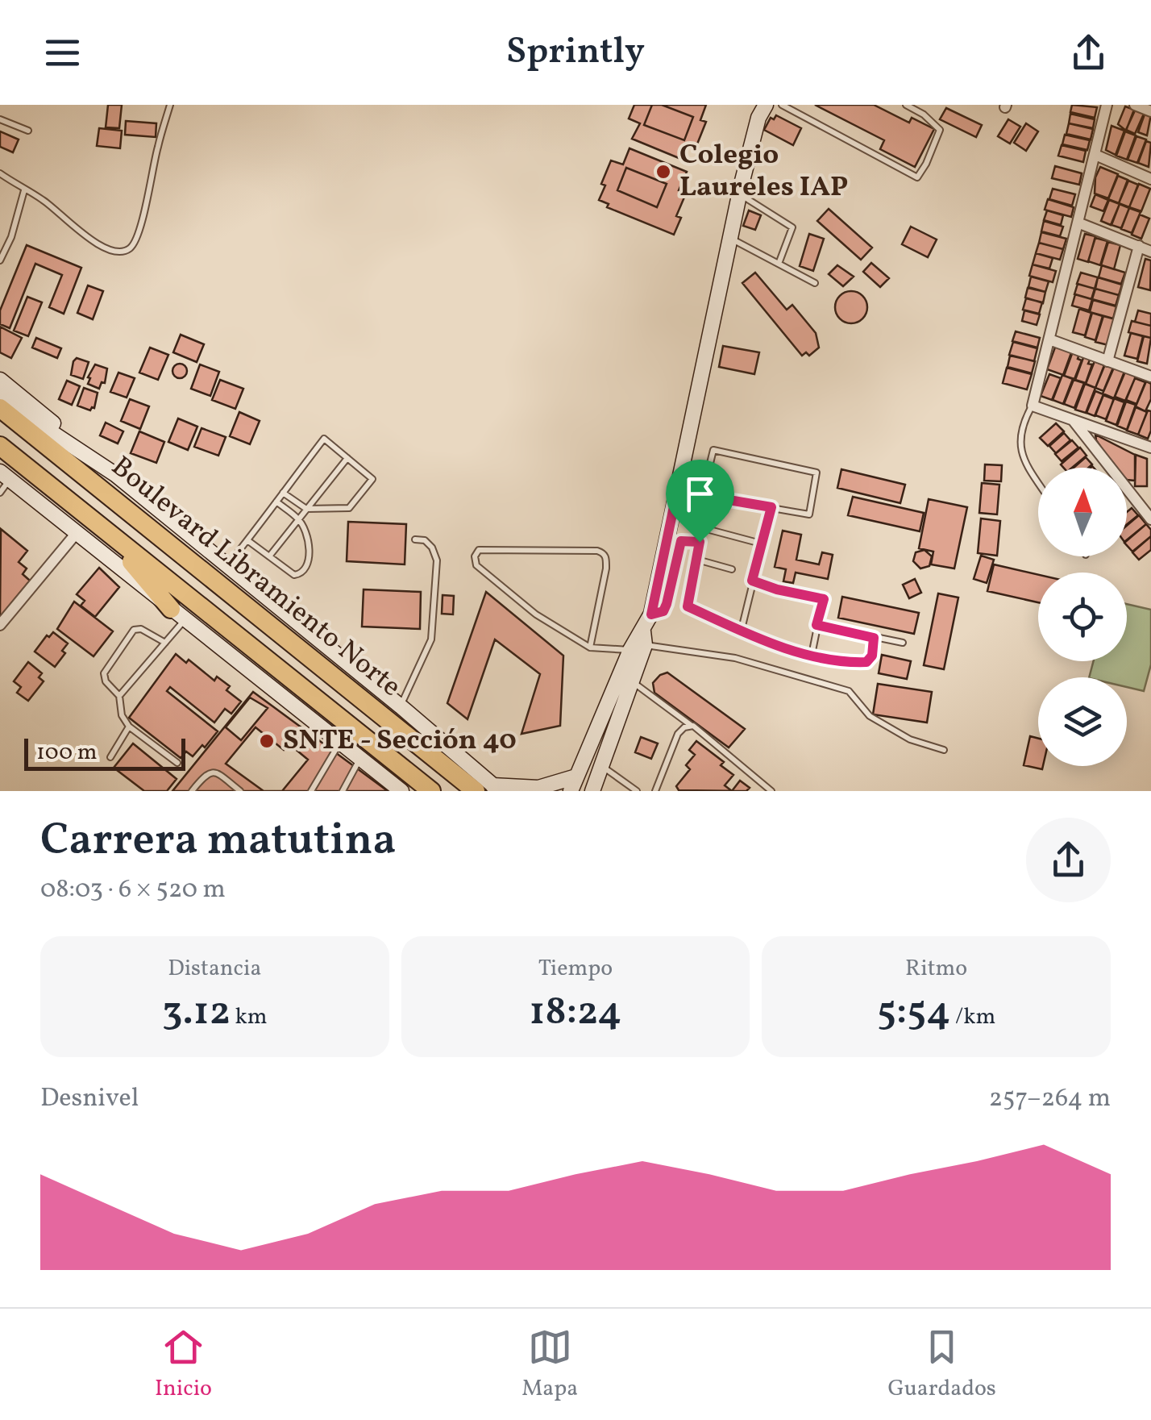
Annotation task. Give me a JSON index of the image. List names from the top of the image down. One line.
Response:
{"streets":{"highway":["Boulevard Libramiento Norte"]},"places":["Colegio Laureles IAP","SNTE - Sección 40"],"scale_bar":"100 m","north":"top","page":{"header":"Sprintly","scale":"100 m","heading":["Carrera matutina","08:03 · 6 × 520 m"],"stats":[["Distancia","3.12 km"],["Tiempo","18:24"],["Ritmo","5:54 /km"]],"chart":["Desnivel","257–264 m"],"tabs":["Inicio","Mapa","Guardados"]}}
